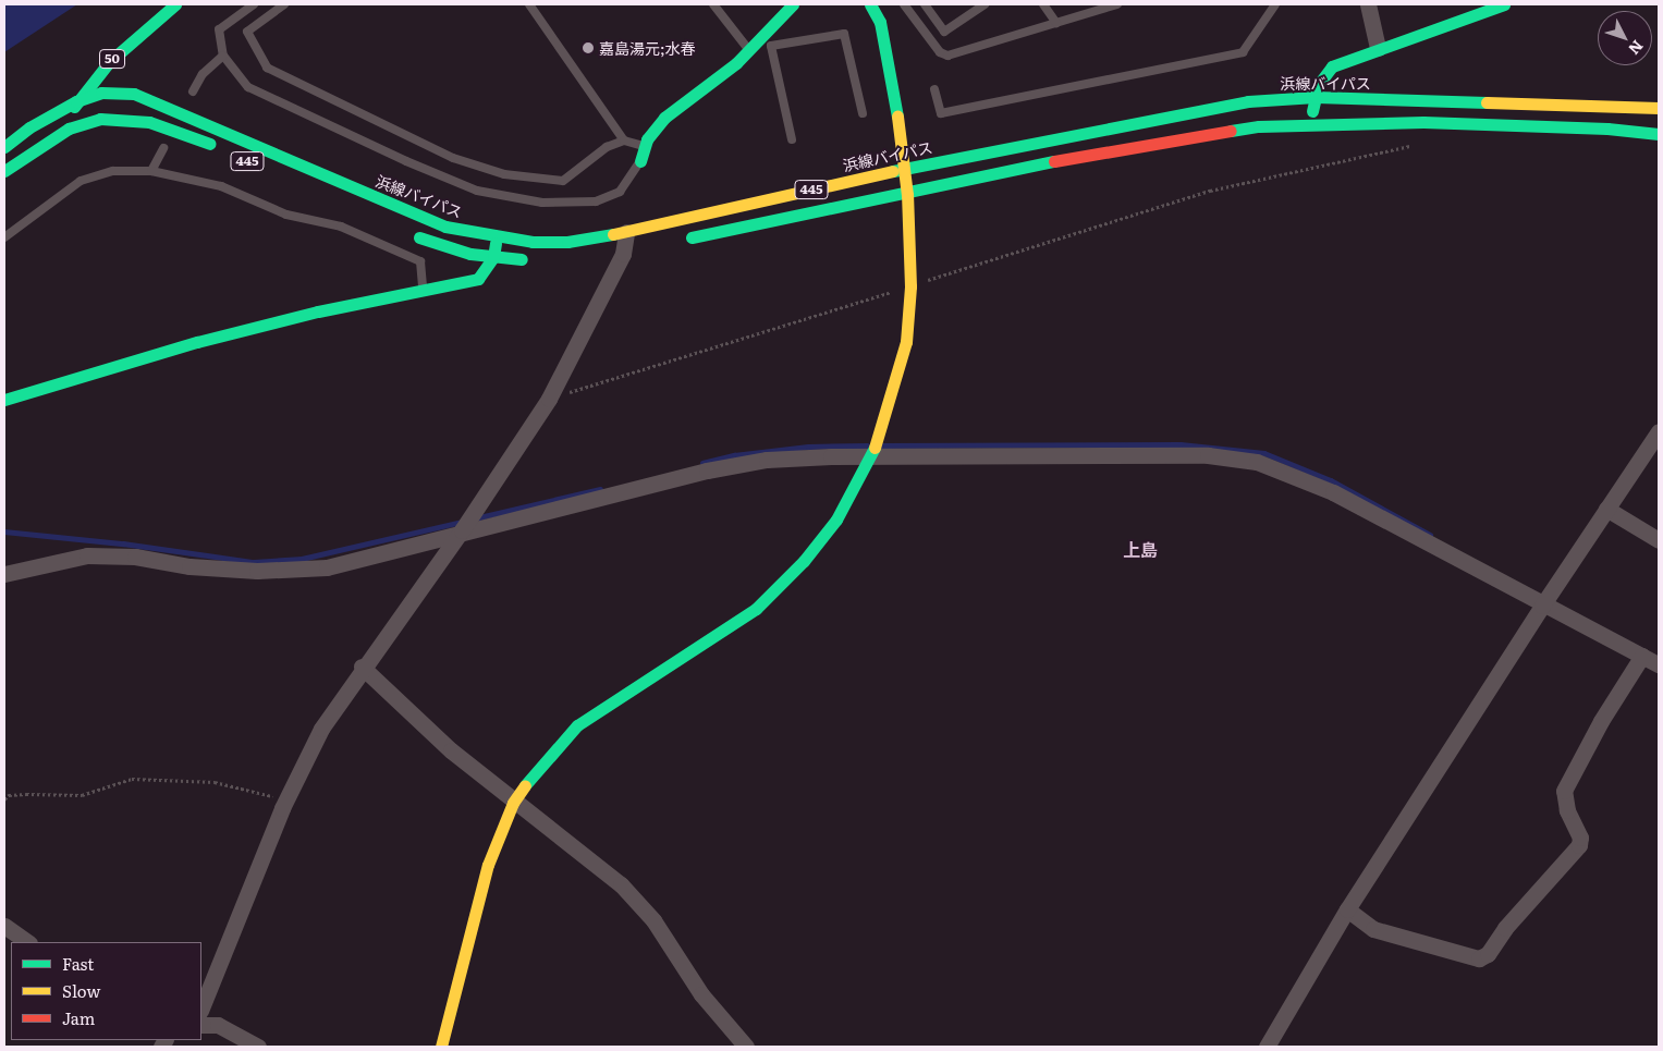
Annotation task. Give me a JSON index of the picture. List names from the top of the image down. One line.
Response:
{"streets":{"main road":["50","浜線バイパス","445"]},"crossings":[["50","浜線バイパス"],["50","445"]],"districts":["上島"],"places":["嘉島湯元;水春"],"legend":["Fast","Slow","Jam"],"north":"bottom right"}
